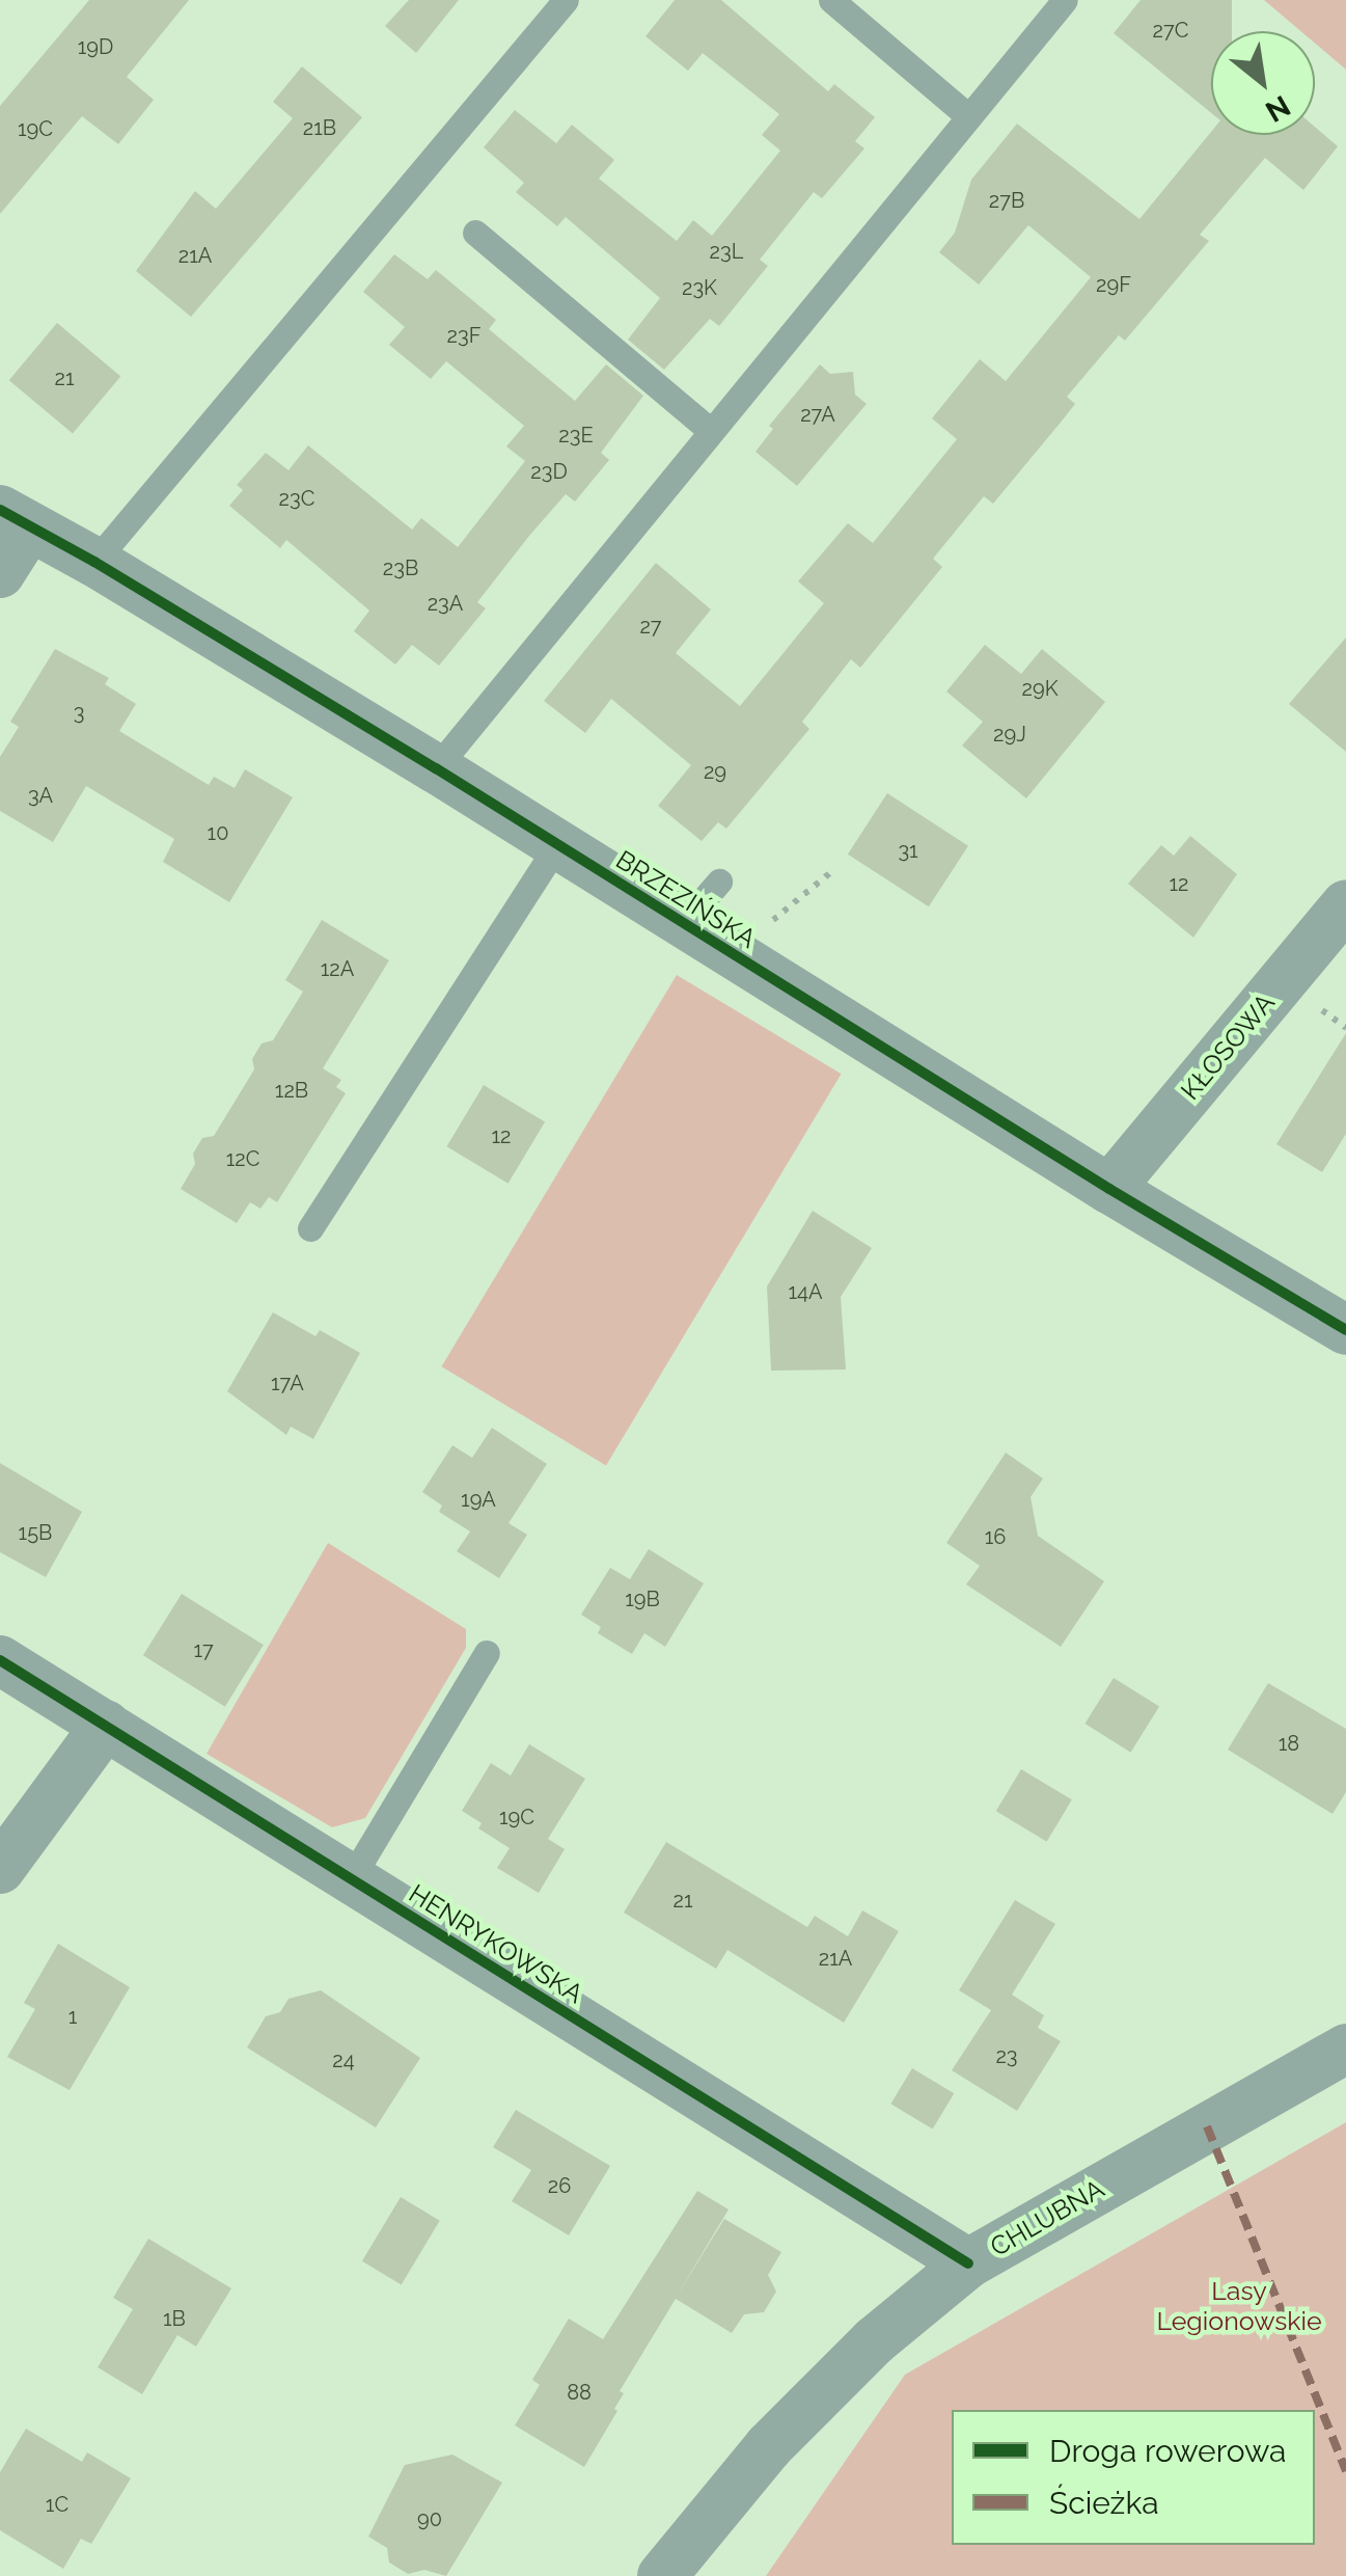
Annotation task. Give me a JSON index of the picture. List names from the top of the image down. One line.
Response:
{"streets":{"street":["BRZEZIŃSKA","KŁOSOWA","HENRYKOWSKA","CHLUBNA"]},"crossings":[["BRZEZIŃSKA","KŁOSOWA"],["HENRYKOWSKA","CHLUBNA"]],"parks":["Lasy Legionowskie"],"house_numbers":["27C","19D","21B","19C","27B","23L","21A","29F","23K","23F","21","27A","23E","23D","23C","23B","23A","27","29K","3","29J","29","3A","10","31","12","12A","12B","12","12C","14A","17A","19A","15B","16","19B","17","18","19C","21","21A","1","23","24","26","1B","88","1C","90"],"legend":["Droga rowerowa","Ścieżka"],"north":"bottom right"}
